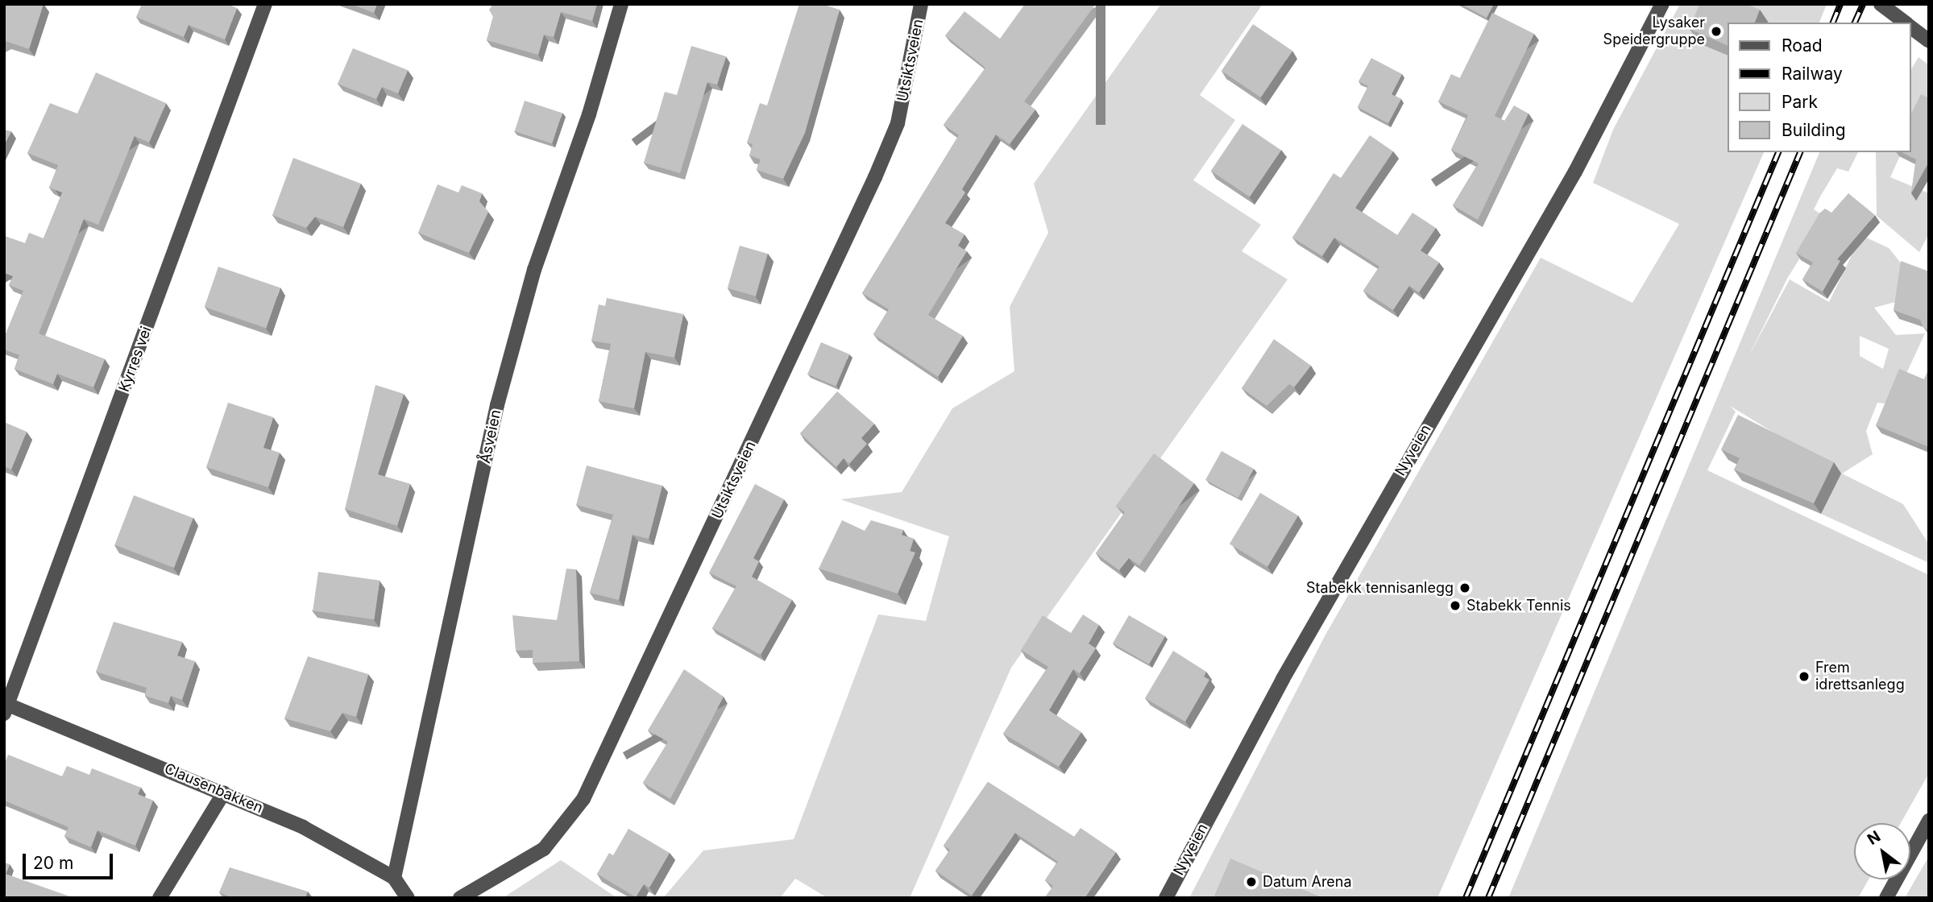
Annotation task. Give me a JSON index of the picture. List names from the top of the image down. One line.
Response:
{"streets":{"street":["Utsiktsveien","Kyrres vei","Åsveien","Nyveien","Clausenbakken"]},"crossings":[["Kyrres vei","Clausenbakken"],["Åsveien","Clausenbakken"]],"places":["Lysaker Speidergruppe","Stabekk tennisanlegg","Stabekk Tennis","Frem idrettsanlegg","Datum Arena"],"legend":["Road","Railway","Park","Building"],"scale_bar":"20 m","north":"top left"}
